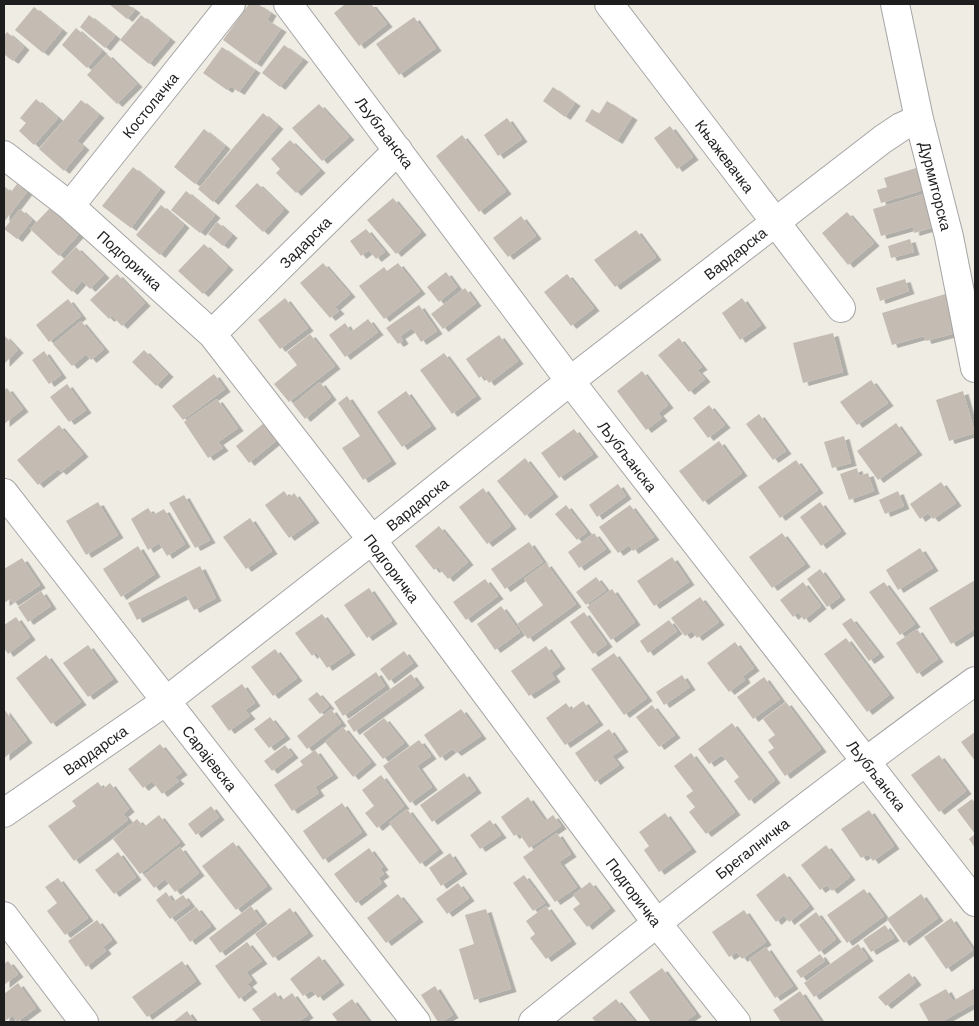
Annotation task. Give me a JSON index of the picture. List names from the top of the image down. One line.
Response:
{"streets":{"street":["Костолачка","Љубљанска","Књажевачка","Дурмиторска","Задарска","Вардарска","Подгоричка","Сарајевска","Брегалничка"]},"crossings":[["Костолачка","Подгоричка"],["Љубљанска","Задарска"],["Љубљанска","Вардарска"],["Љубљанска","Брегалничка"],["Књажевачка","Вардарска"],["Дурмиторска","Вардарска"],["Задарска","Подгоричка"],["Вардарска","Подгоричка"],["Вардарска","Сарајевска"],["Подгоричка","Брегалничка"]]}
